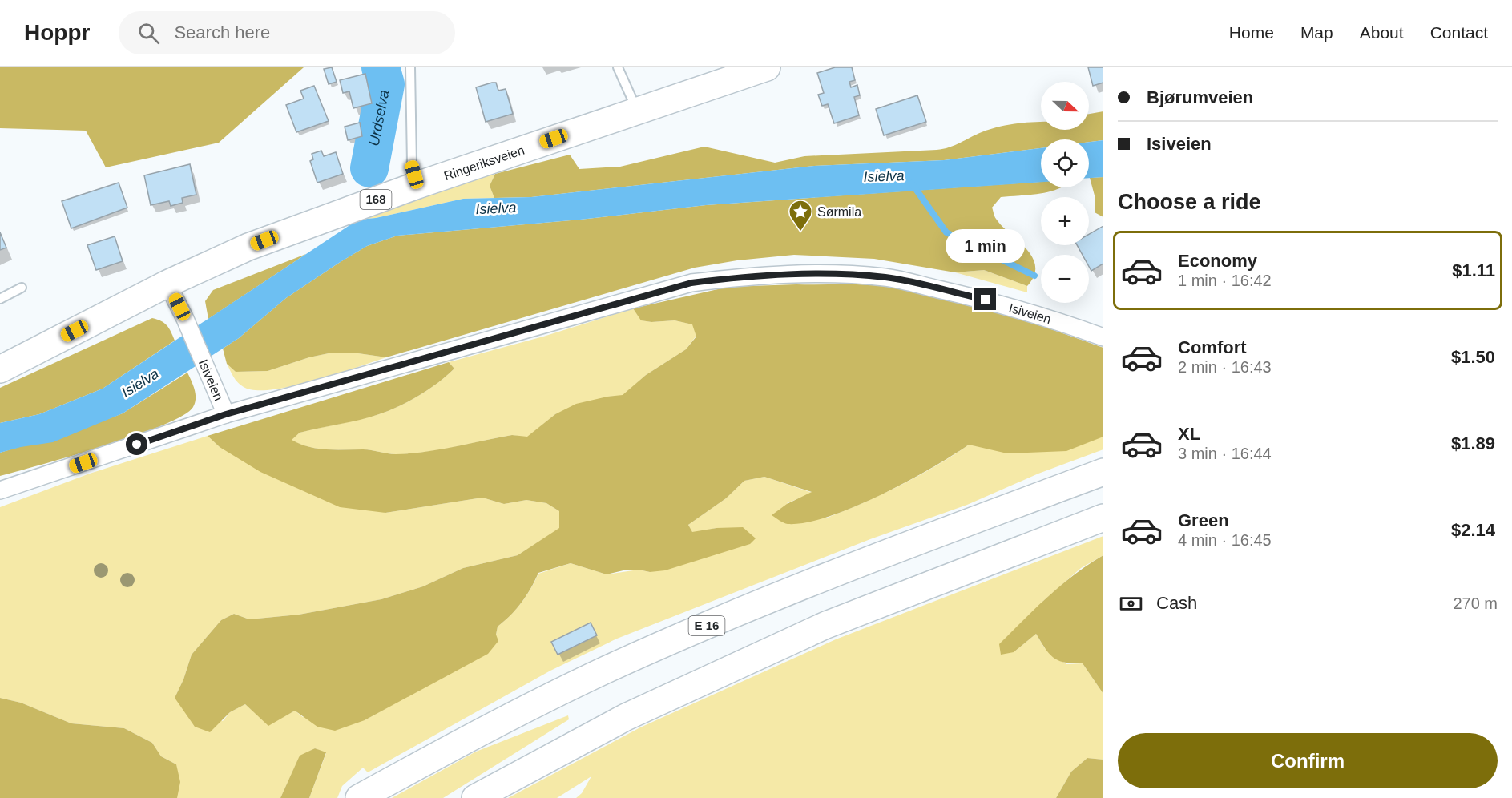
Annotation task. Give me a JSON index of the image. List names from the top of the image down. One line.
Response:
{"streets":{"main road":["Ringeriksveien","168","E 16"],"street":["Isiveien"]},"crossings":[["Ringeriksveien","Isiveien"]],"water":["Urdselva","Isielva"],"places":{"place":["Sørmila"]},"north":"right","page":{"header":"Hoppr","search":"Search here","nav":["Home","Map","About","Contact"],"banner":["Bjørumveien","Isiveien"],"map_buttons":["+","−"],"heading":"Choose a ride","bubble":"1 min","list":[{"name":"Economy","note":"1 min · 16:42","value":"$1.11"},{"name":"Comfort","note":"2 min · 16:43","value":"$1.50"},{"name":"XL","note":"3 min · 16:44","value":"$1.89"},{"name":"Green","note":"4 min · 16:45","value":"$2.14"}],"pay":["Cash","270 m"],"buttons":"Confirm"}}
